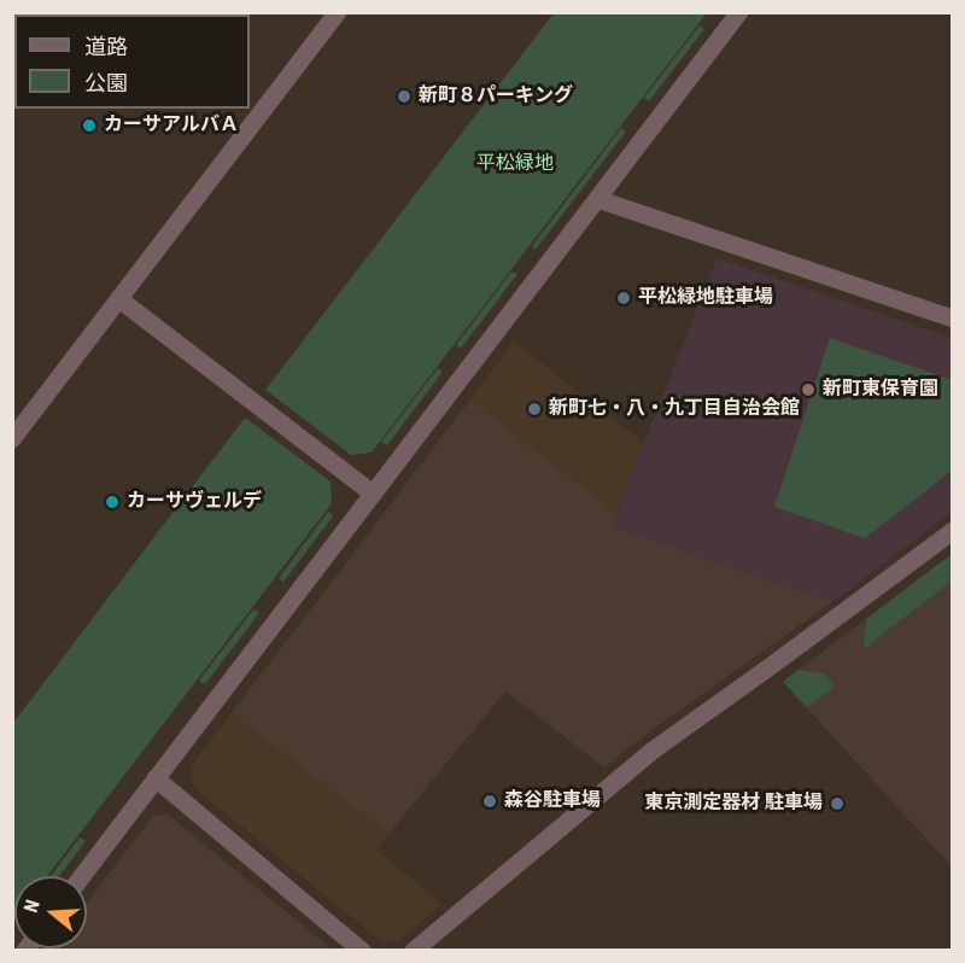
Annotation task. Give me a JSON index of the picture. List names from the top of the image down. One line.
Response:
{"parks":["平松緑地"],"places":["新町８パーキング","カーサアルバＡ","平松緑地駐車場","新町東保育園","新町七・八・九丁目自治会館","カーサヴェルデ","森谷駐車場","東京測定器材 駐車場"],"legend":["道路","公園"],"north":"left"}
